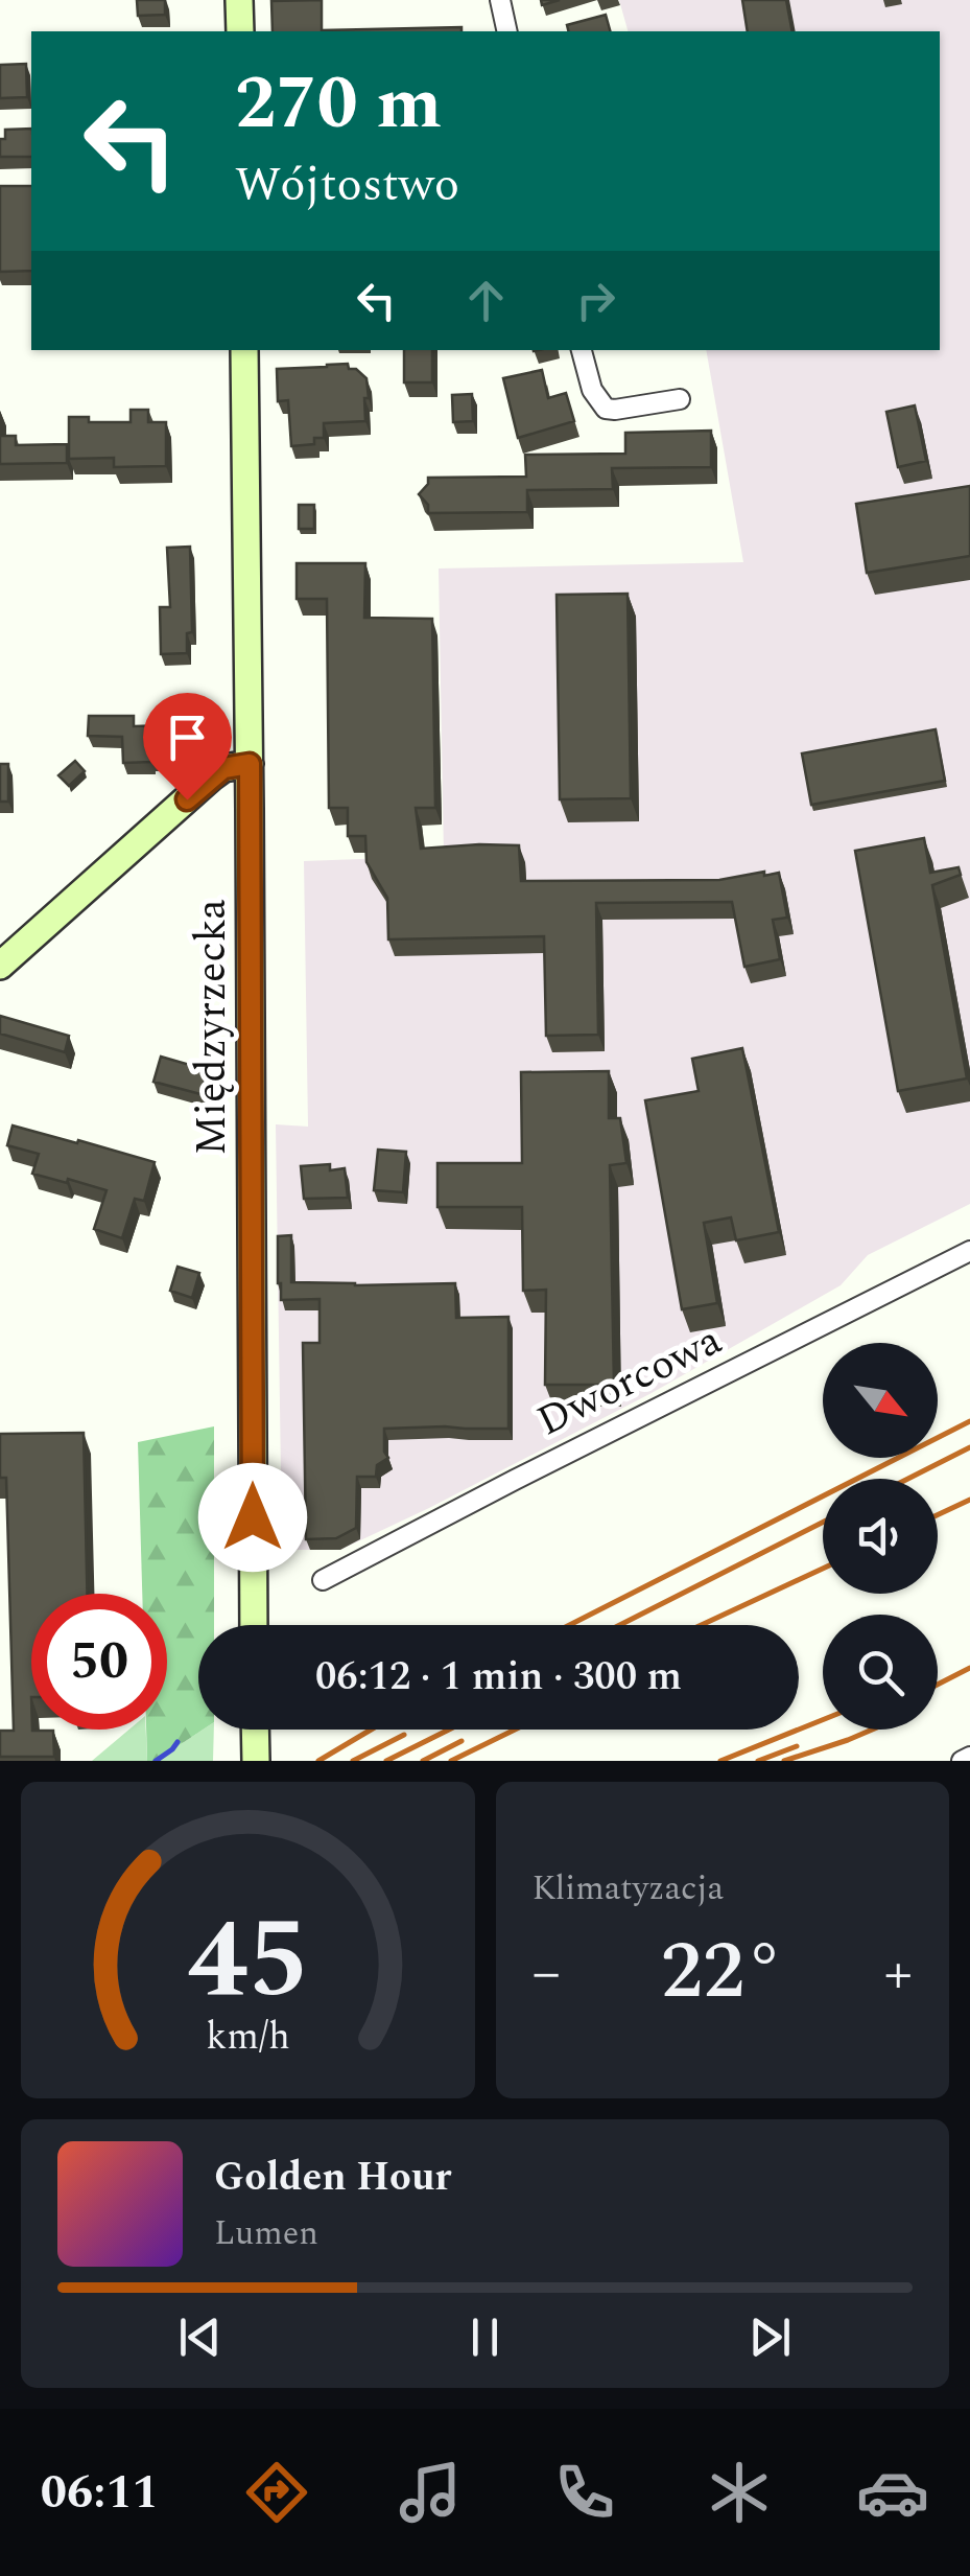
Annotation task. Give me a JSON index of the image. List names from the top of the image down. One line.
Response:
{"streets":{"main road":["Międzyrzecka"],"street":["Dworcowa"]},"north":"bottom right","page":{"turn":["270 m","Wójtostwo"],"limit":"50","trip":"06:12 · 1 min · 300 m","tile":"Klimatyzacja","heat":["−","22°","+"],"song":["Golden Hour","Lumen"],"tabs":"06:11","gauge":["45","km/h"]}}
